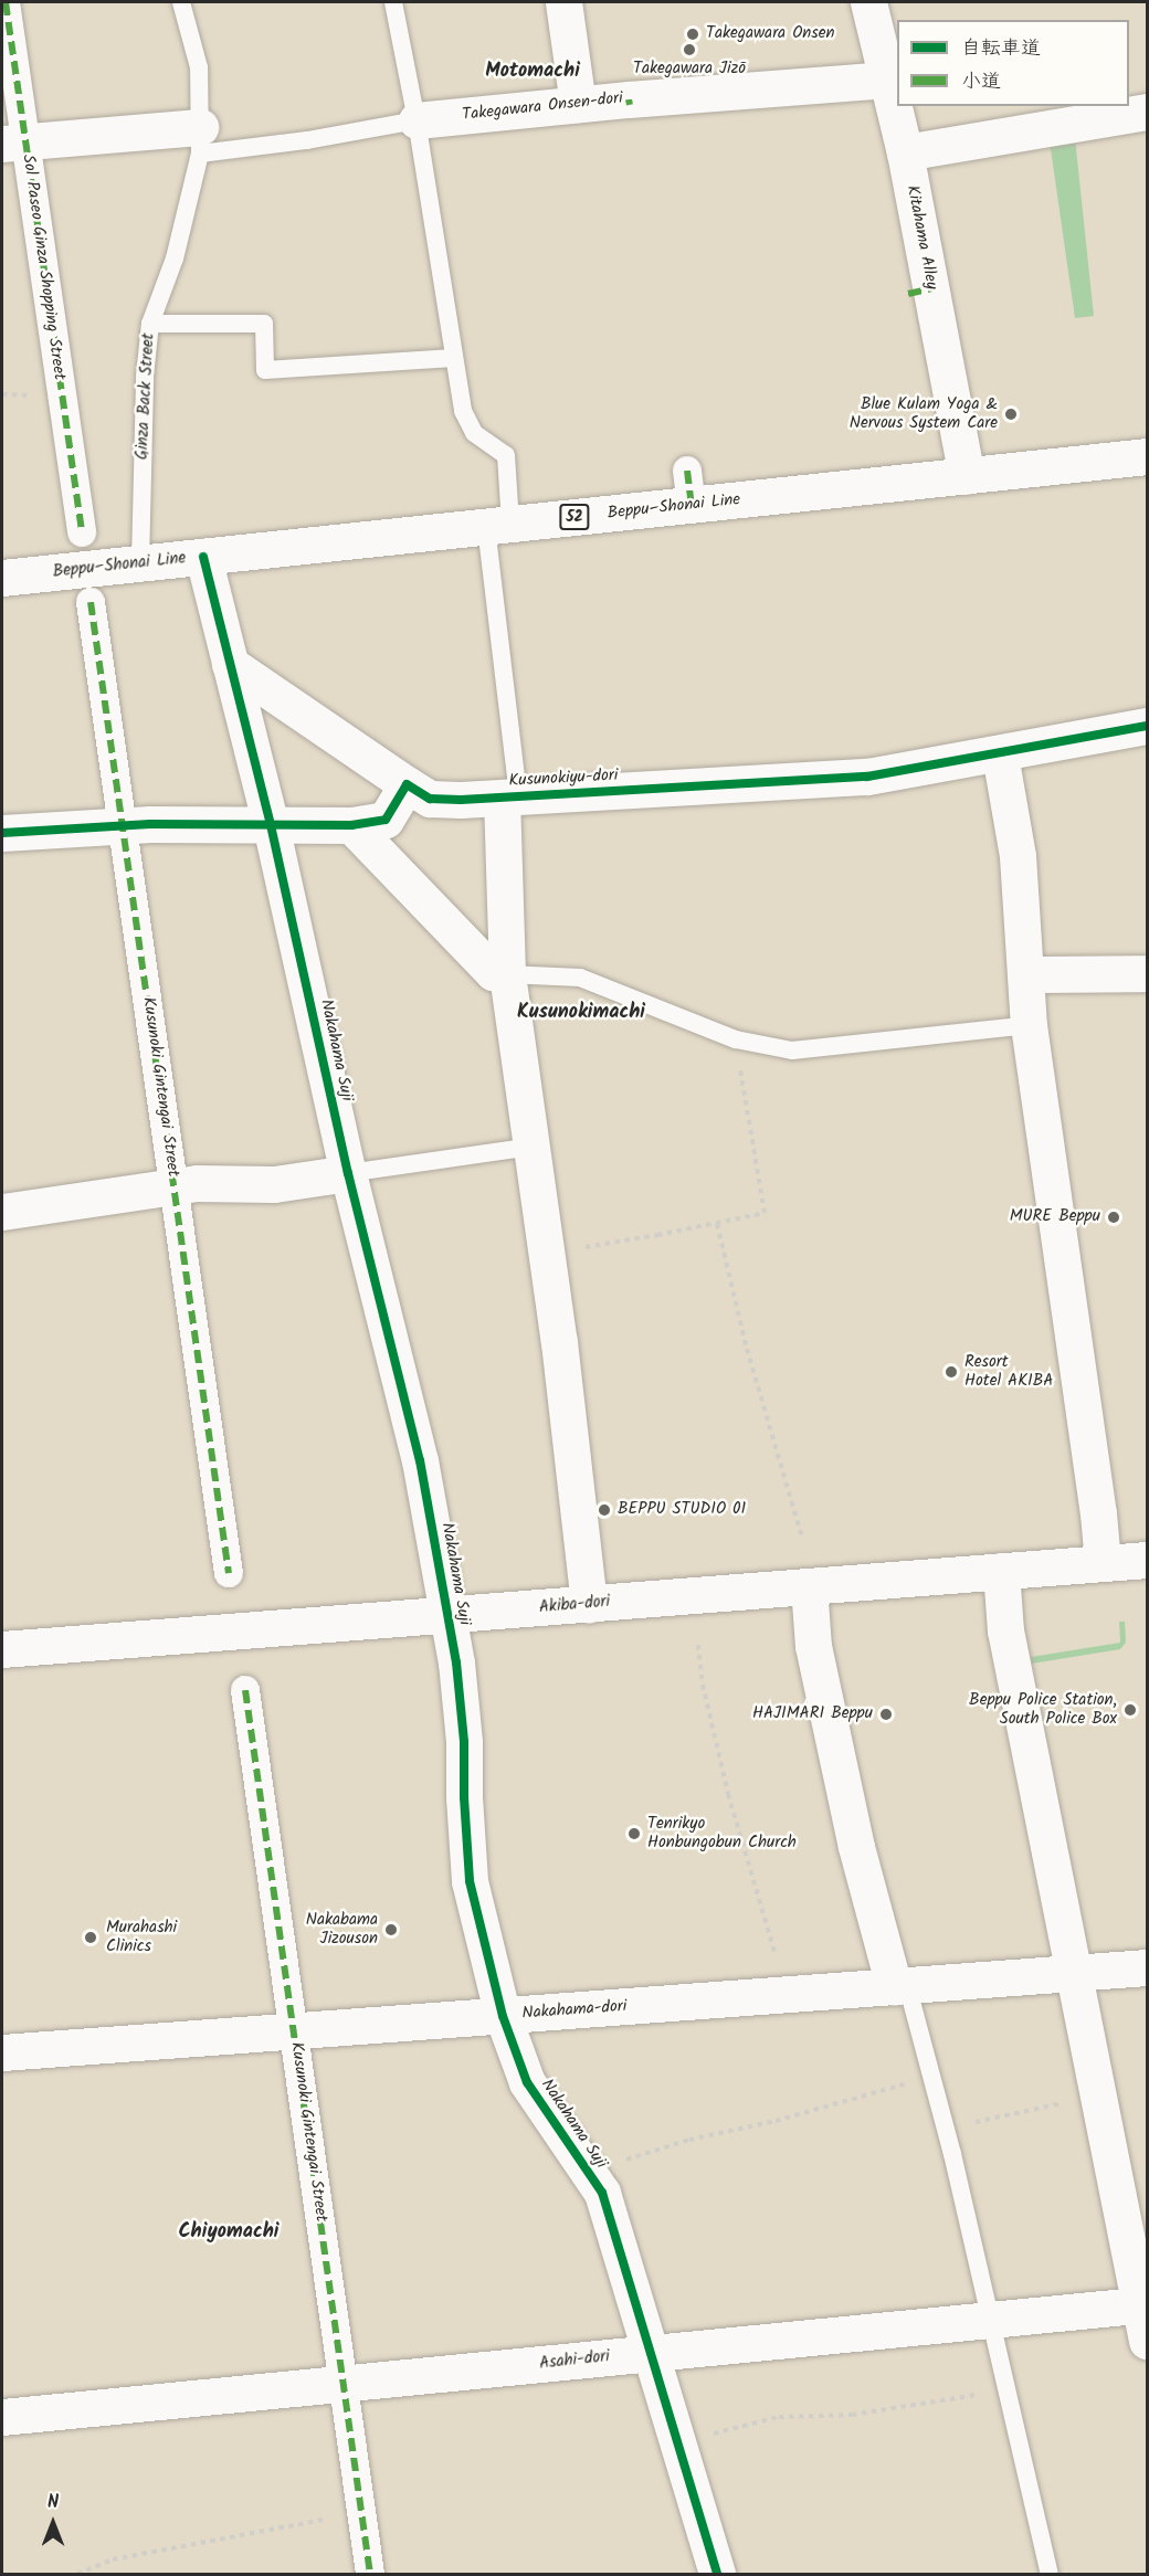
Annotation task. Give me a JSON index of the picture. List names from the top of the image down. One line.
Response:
{"streets":{"street":["Takegawara Onsen-dori","Kitahama Alley","Sol Paseo Ginza Shopping Street","Beppu–Shonai Line","52","Kusunokiyu-dori","Nakahama Suji","Kusunoki Gintengai Street","Akiba-dori","Nakahama-dori","Asahi-dori"],"lane":["Ginza Back Street"]},"crossings":[["Takegawara Onsen-dori","Kitahama Alley"],["Takegawara Onsen-dori","Sol Paseo Ginza Shopping Street"],["Takegawara Onsen-dori","Ginza Back Street"],["Kitahama Alley","Beppu–Shonai Line"],["Ginza Back Street","Beppu–Shonai Line"],["Beppu–Shonai Line","Nakahama Suji"],["Kusunokiyu-dori","Nakahama Suji"],["Nakahama Suji","Akiba-dori"],["Nakahama Suji","Nakahama-dori"],["Nakahama Suji","Asahi-dori"],["Kusunoki Gintengai Street","Nakahama-dori"],["Kusunoki Gintengai Street","Asahi-dori"]],"districts":["Motomachi","Kusunokimachi","Chiyomachi"],"places":["Takegawara Onsen","Takegawara Jizō","Blue Kulam Yoga & Nervous System Care","MURE Beppu","Resort Hotel AKIBA","BEPPU STUDIO 01","Beppu Police Station, South Police Box","HAJIMARI Beppu","Tenrikyo Honbungobun Church","Nakabama Jizouson","Murahashi Clinics"],"legend":["自転車道","小道"],"north":"top"}
